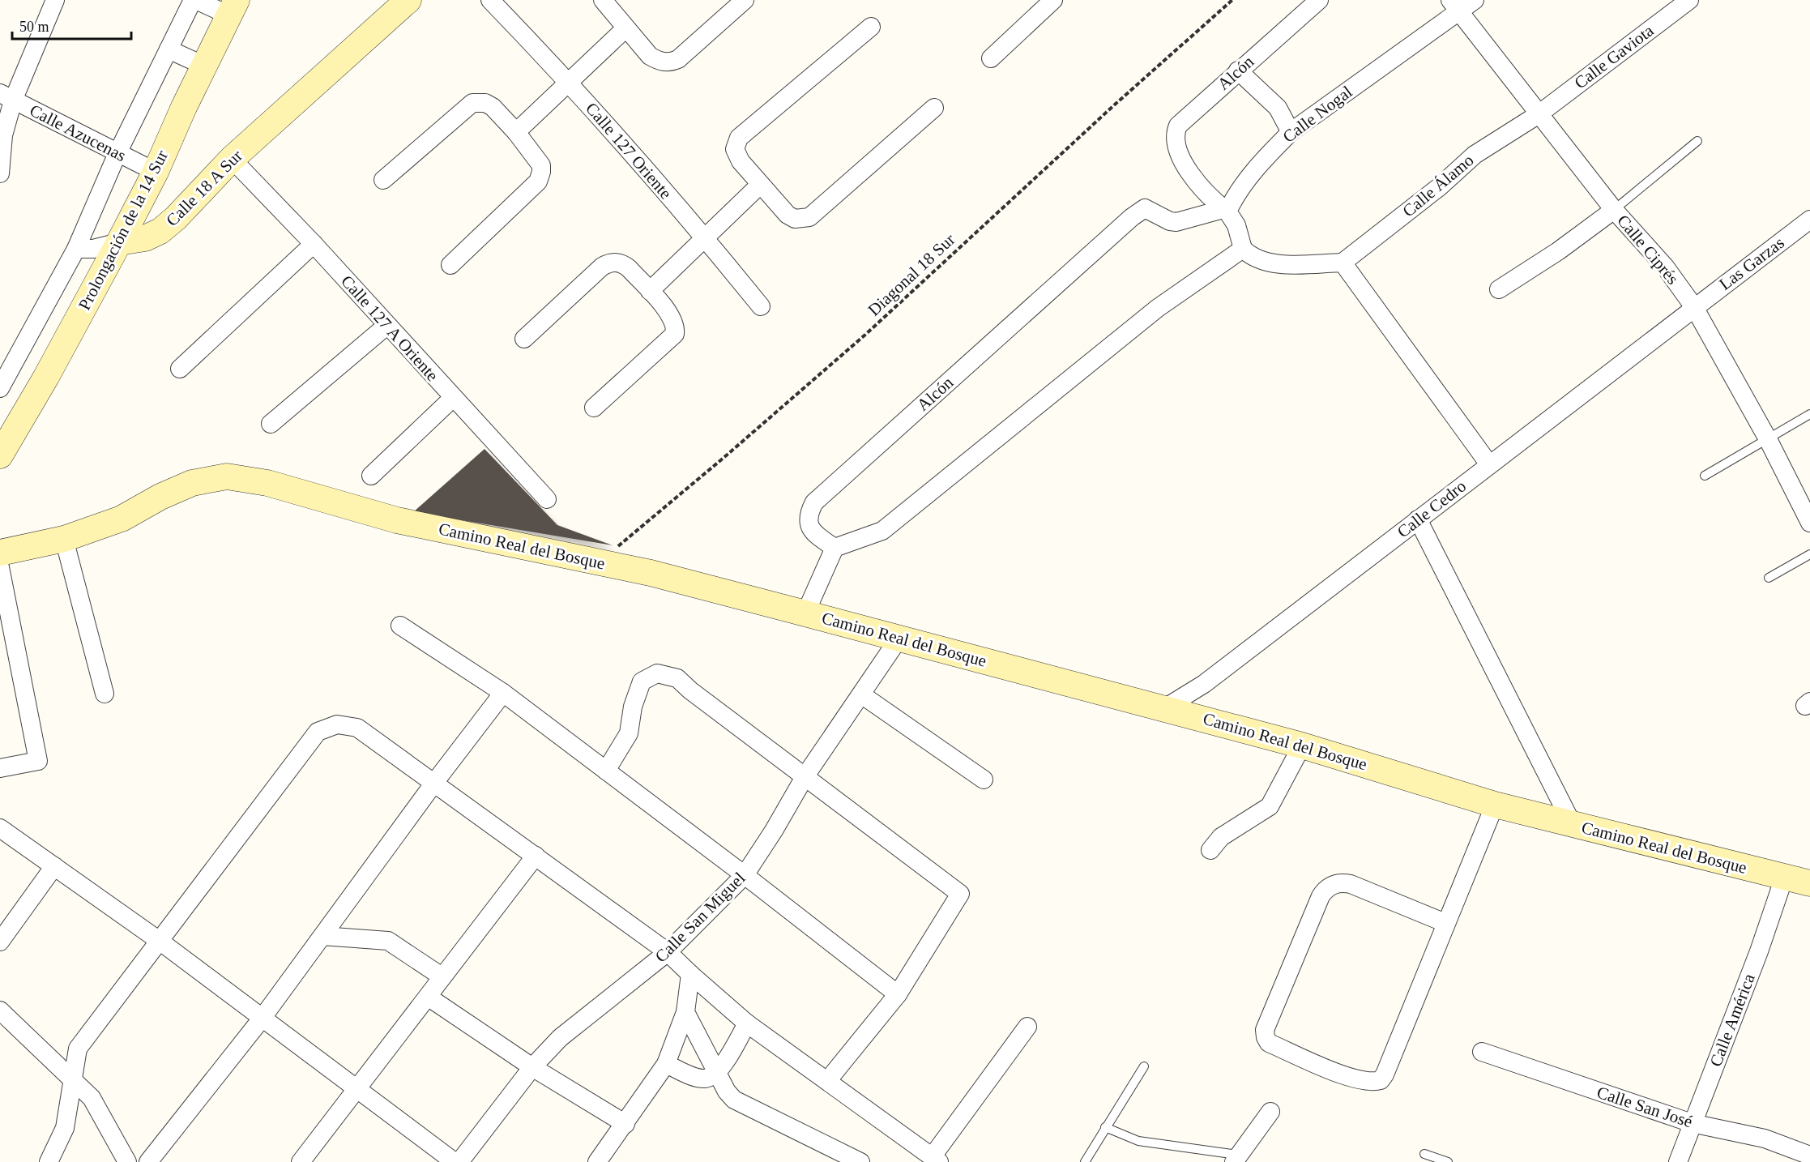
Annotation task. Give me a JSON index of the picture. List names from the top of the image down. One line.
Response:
{"streets":{"street":["Calle Gaviota","Alcón","Calle Nogal","Calle Azucenas","Calle 127 Oriente","Calle Álamo","Calle 18 A Sur","Prolongación de la 14 Sur","Calle Ciprés","Las Garzas","Calle 127 A Oriente","Calle Cedro","Camino Real del Bosque","Calle San Miguel","Calle América","Calle San José"],"path":["Diagonal 18 Sur"]},"crossings":[["Calle Gaviota","Calle Álamo"],["Calle Gaviota","Calle Ciprés"],["Alcón","Calle Nogal"],["Calle Nogal","Calle Ciprés"],["Calle Azucenas","Prolongación de la 14 Sur"],["Calle Álamo","Calle Ciprés"],["Calle 18 A Sur","Prolongación de la 14 Sur"],["Calle 18 A Sur","Calle 127 A Oriente"],["Calle Ciprés","Las Garzas"],["Calle Ciprés","Calle Cedro"],["Las Garzas","Calle Cedro"],["Diagonal 18 Sur","Camino Real del Bosque"],["Calle Cedro","Camino Real del Bosque"],["Camino Real del Bosque","Calle San Miguel"],["Camino Real del Bosque","Calle América"],["Calle América","Calle San José"]],"scale_bar":"50 m"}
